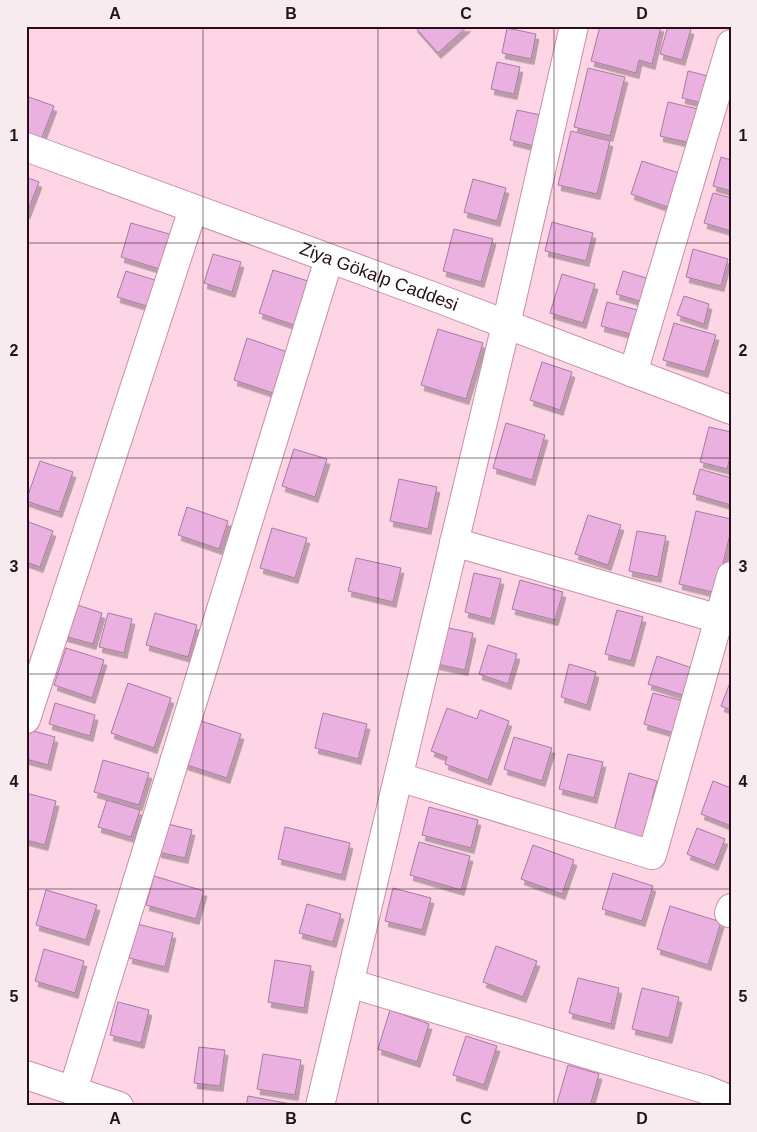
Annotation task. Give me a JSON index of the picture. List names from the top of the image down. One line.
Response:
{"streets":{"street":["Ziya Gökalp Caddesi"]},"grid":{"columns":["A","B","C","D"],"rows":["1","2","3","4","5"]}}
